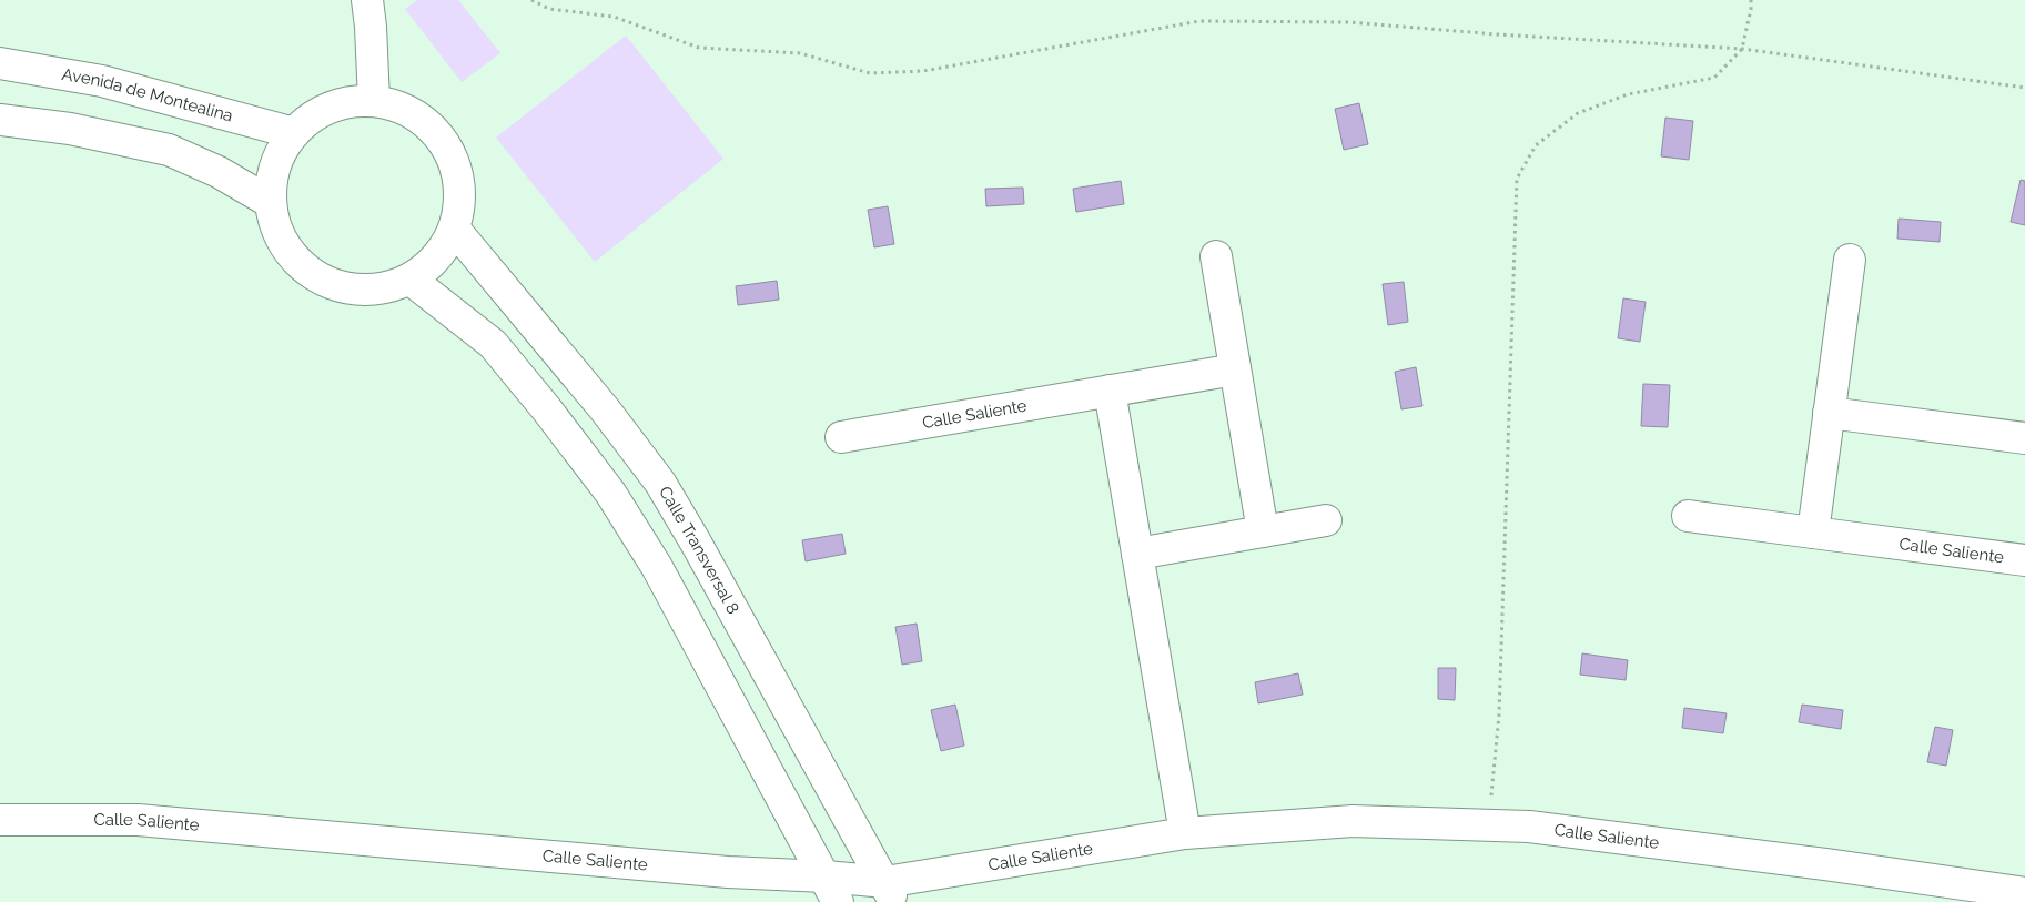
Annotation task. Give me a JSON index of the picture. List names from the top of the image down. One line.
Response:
{"streets":{"street":["Avenida de Montealina","Calle Saliente","Calle Transversal 8"]},"crossings":[["Avenida de Montealina","Calle Transversal 8"],["Calle Saliente","Calle Transversal 8"]]}
